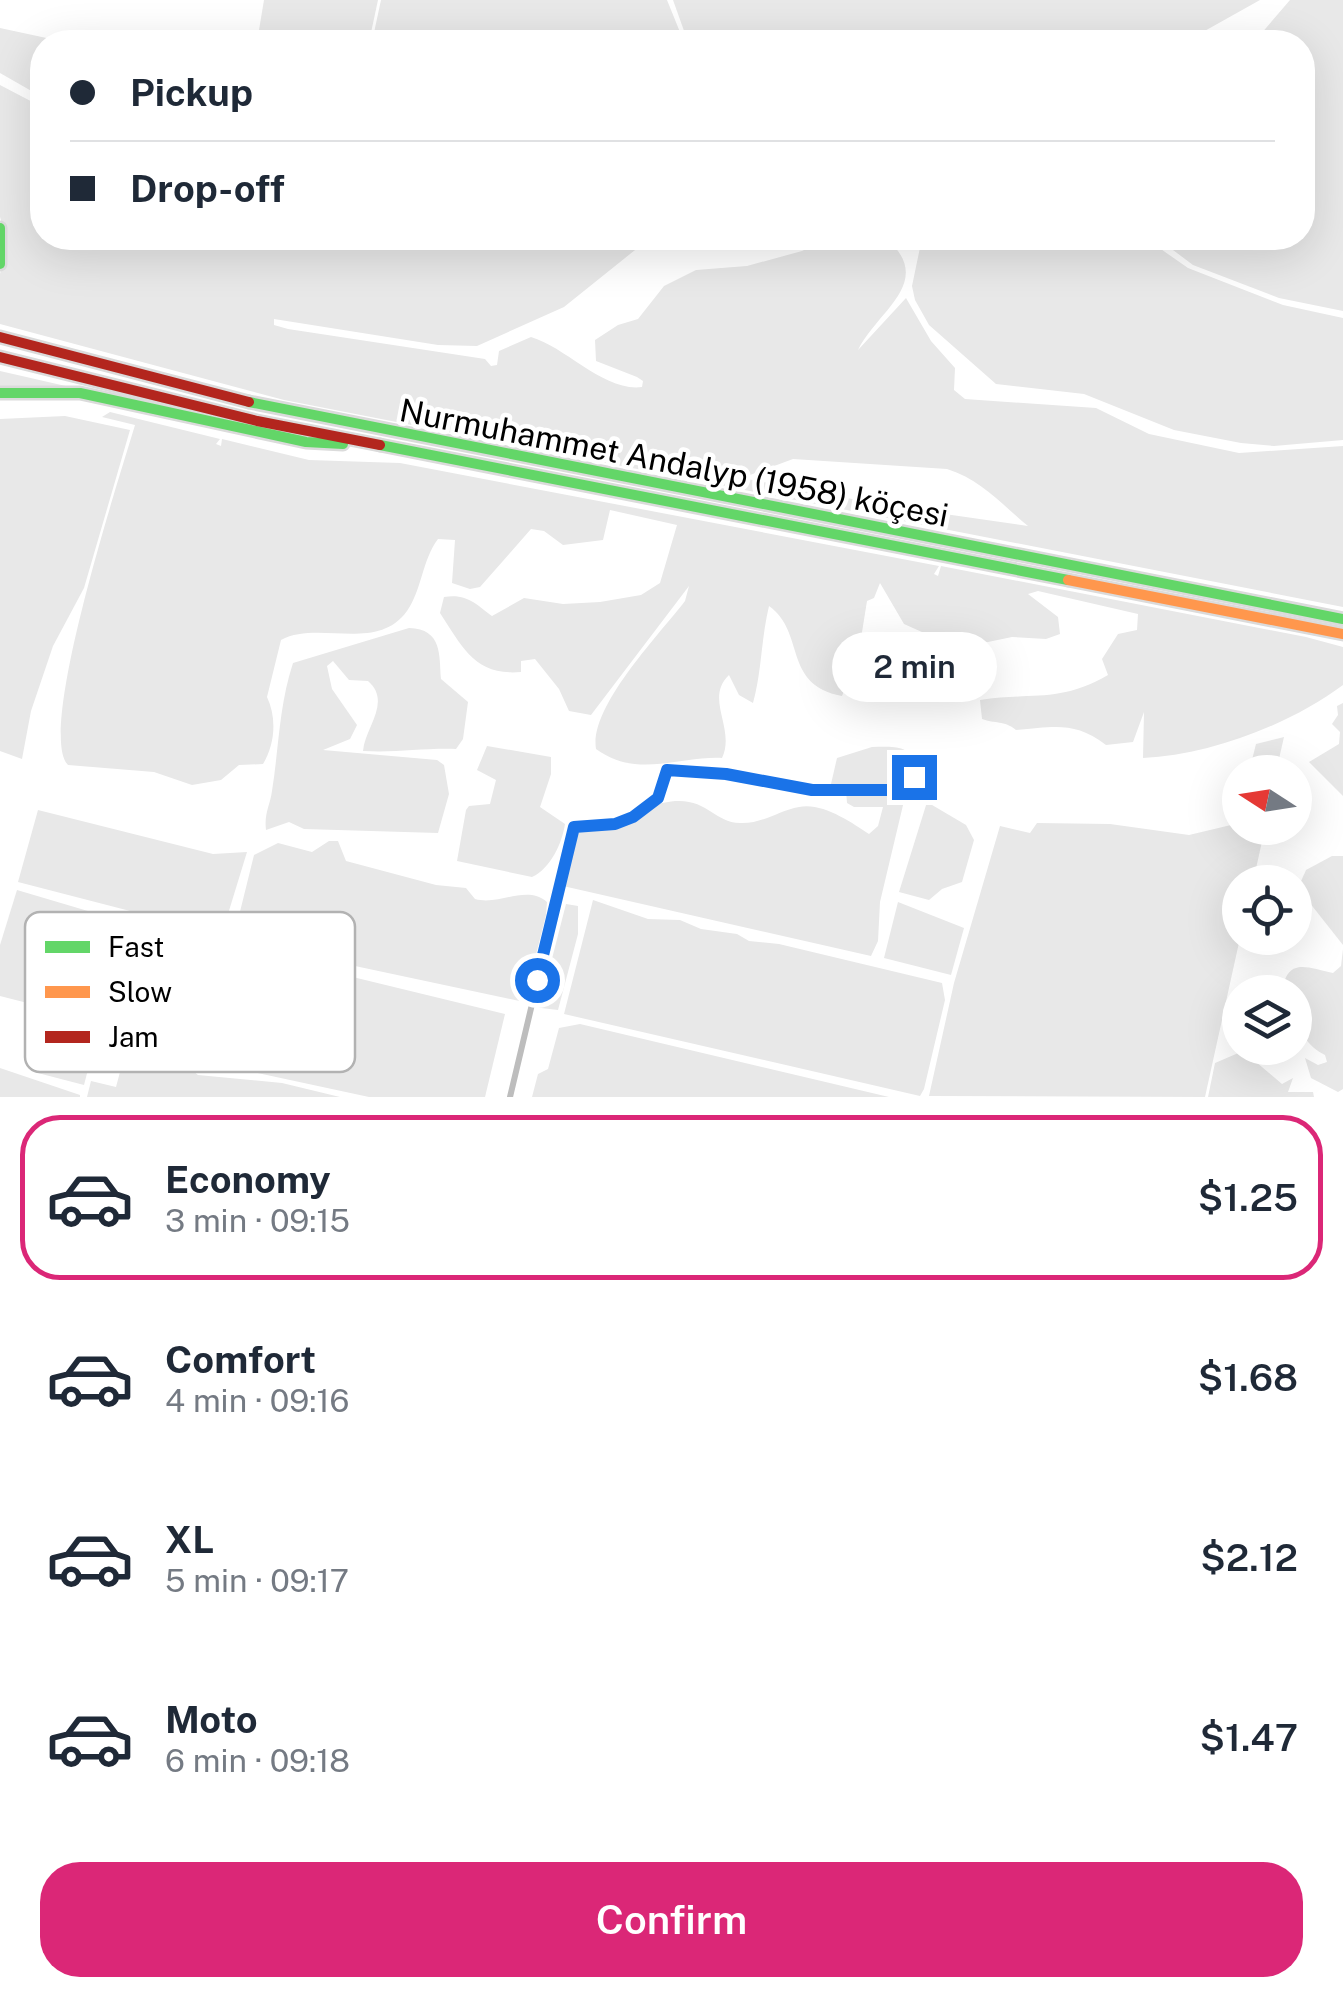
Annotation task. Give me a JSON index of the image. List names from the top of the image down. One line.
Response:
{"streets":{"main road":["Nurmuhammet Andalyp (1958) köçesi"]},"legend":["Fast","Slow","Jam"],"north":"left","page":{"banner":["Pickup","Drop-off"],"bubble":"2 min","list":[{"name":"Economy","note":"3 min · 09:15","value":"$1.25"},{"name":"Comfort","note":"4 min · 09:16","value":"$1.68"},{"name":"XL","note":"5 min · 09:17","value":"$2.12"},{"name":"Moto","note":"6 min · 09:18","value":"$1.47"}],"buttons":"Confirm"}}
